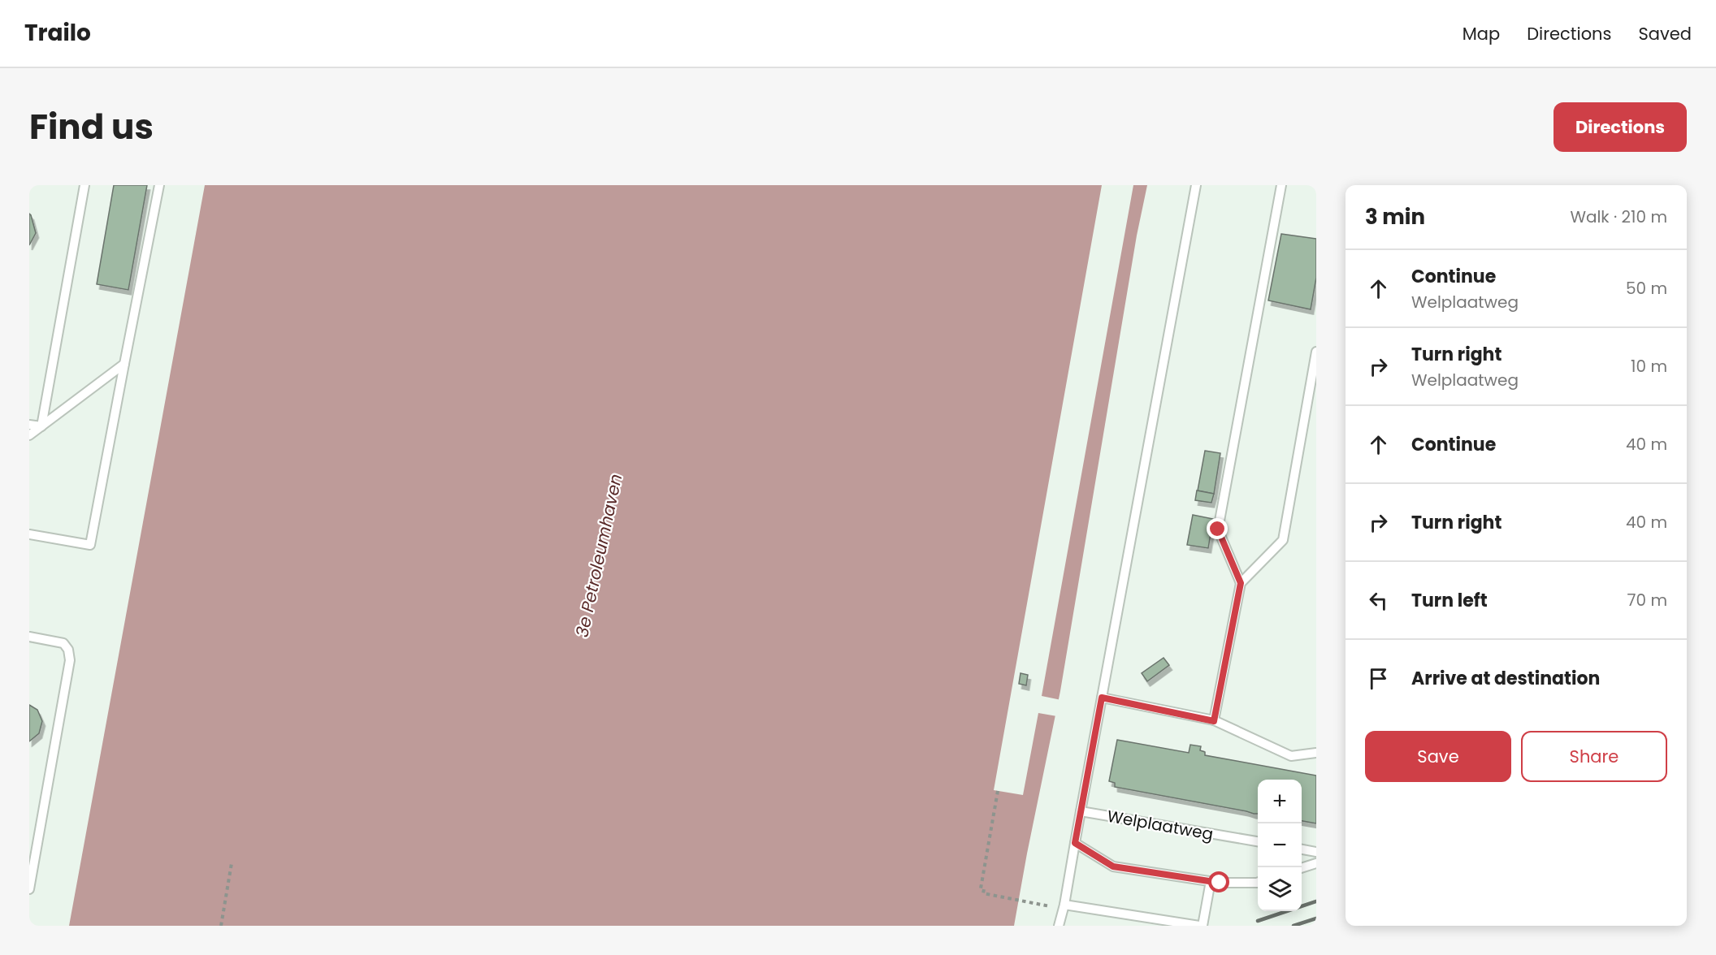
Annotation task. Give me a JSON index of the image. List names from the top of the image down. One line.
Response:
{"streets":{"lane":["Welplaatweg"]},"water":["3e Petroleumhaven"],"page":{"header":"Trailo","nav":["Map","Directions","Saved"],"title":"Find us","buttons":["Directions",["Save","Share"]],"heading":["3 min","Walk · 210 m"],"list":[["Continue","Welplaatweg","50 m"],["Turn right","Welplaatweg","10 m"],["Continue","40 m"],["Turn right","40 m"],["Turn left","70 m"],"Arrive at destination"],"map_buttons":["+","−"]}}
